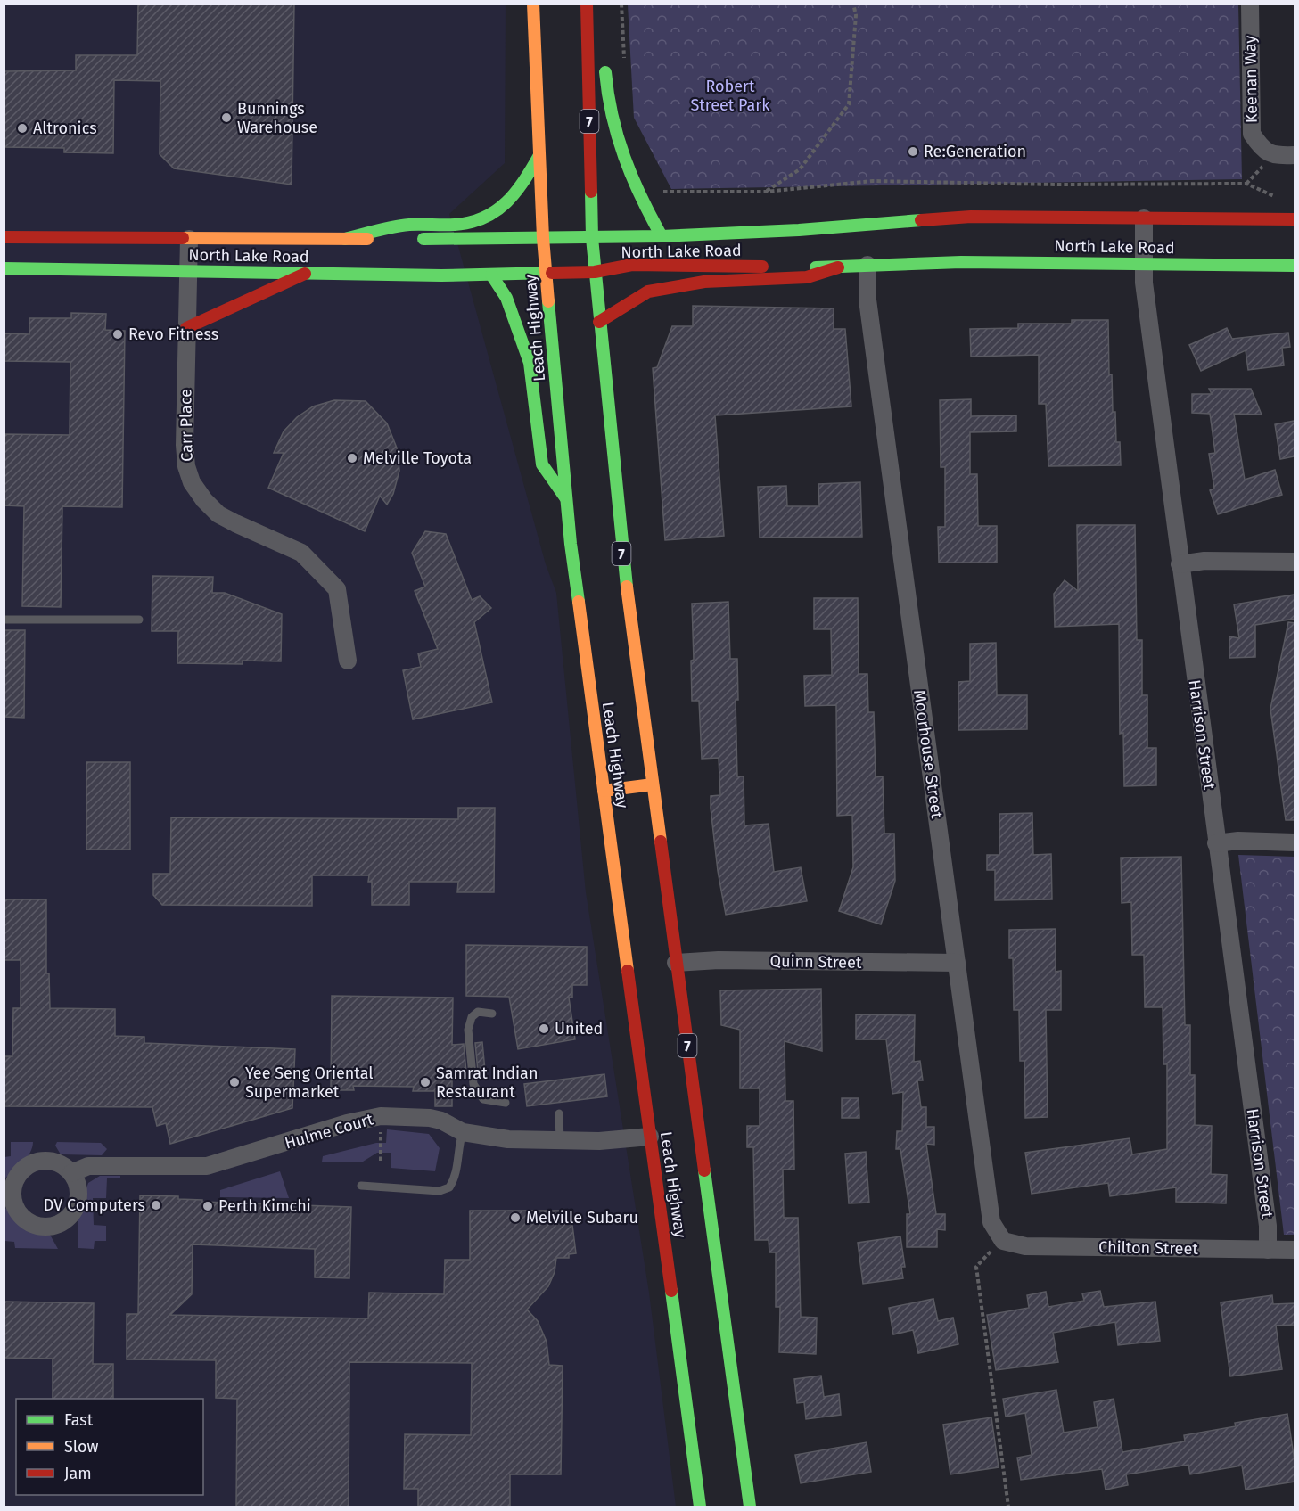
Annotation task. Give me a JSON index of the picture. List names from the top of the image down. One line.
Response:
{"streets":{"main road":["7","North Lake Road","Leach Highway"],"street":["Keenan Way","Carr Place","Harrison Street","Moorhouse Street","Quinn Street","Hulme Court","Chilton Street"]},"crossings":[["North Lake Road","Leach Highway"],["North Lake Road","Carr Place"],["North Lake Road","Harrison Street"],["North Lake Road","Moorhouse Street"],["Leach Highway","Quinn Street"],["Leach Highway","Hulme Court"],["Harrison Street","Chilton Street"],["Moorhouse Street","Quinn Street"],["Moorhouse Street","Chilton Street"]],"parks":["Robert Street Park"],"places":["Bunnings Warehouse","Altronics","Re:Generation","Revo Fitness","Melville Toyota","United","Yee Seng Oriental Supermarket","Samrat Indian Restaurant","DV Computers","Perth Kimchi","Melville Subaru"],"legend":["Fast","Slow","Jam"]}
